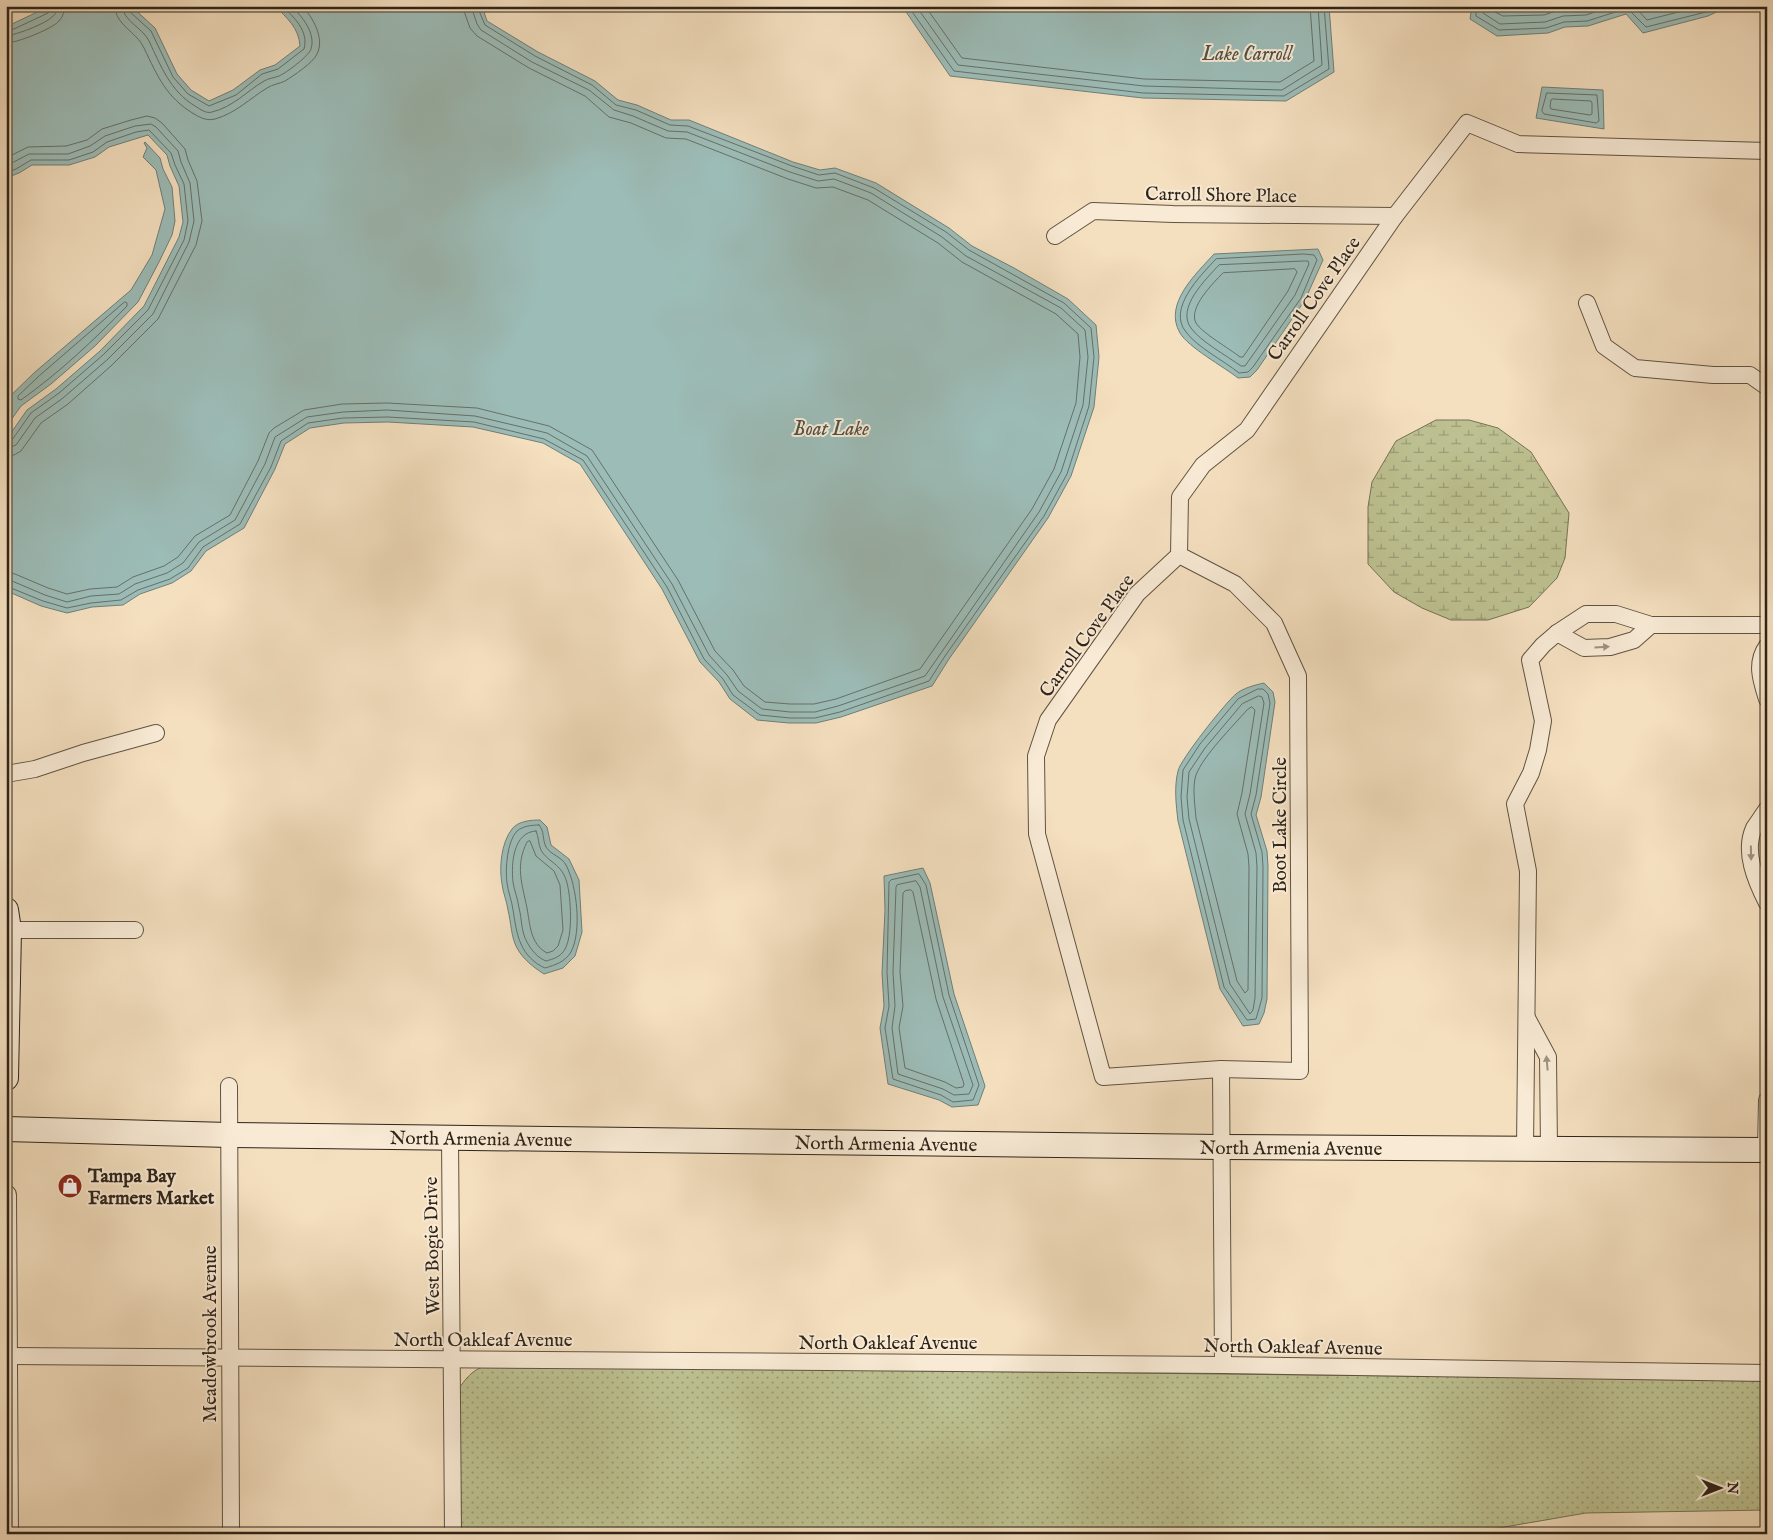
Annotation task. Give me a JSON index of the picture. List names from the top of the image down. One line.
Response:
{"streets":{"main road":["North Armenia Avenue"],"street":["Carroll Shore Place","Carroll Cove Place","Boot Lake Circle","West Bogie Drive","Meadowbrook Avenue","North Oakleaf Avenue"]},"crossings":[["Carroll Shore Place","Carroll Cove Place"],["Carroll Cove Place","Boot Lake Circle"],["North Armenia Avenue","West Bogie Drive"],["North Armenia Avenue","Meadowbrook Avenue"],["West Bogie Drive","North Oakleaf Avenue"],["Meadowbrook Avenue","North Oakleaf Avenue"]],"water":["Lake Carroll","Boat Lake"],"places":{"shop":["Tampa Bay Farmers Market"]},"north":"right"}
